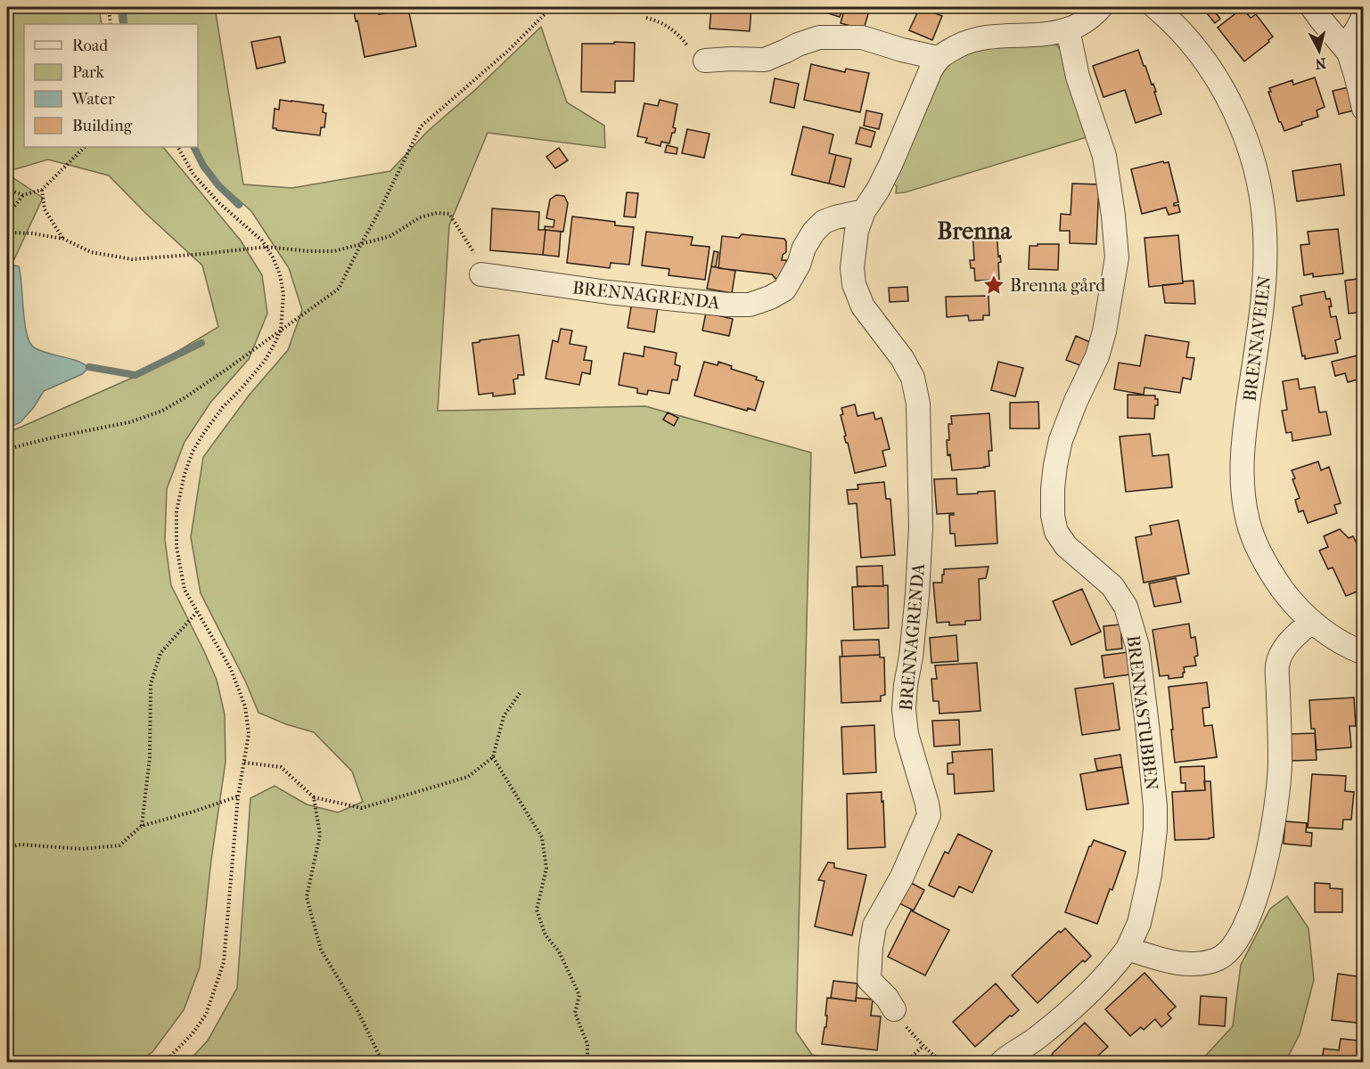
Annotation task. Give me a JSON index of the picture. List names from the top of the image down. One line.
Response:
{"streets":{"street":["BRENNAGRENDA","BRENNAVEIEN","BRENNASTUBBEN"]},"districts":["Brenna"],"places":{"place":["Brenna gård"]},"legend":["Road","Park","Water","Building"],"north":"bottom"}
